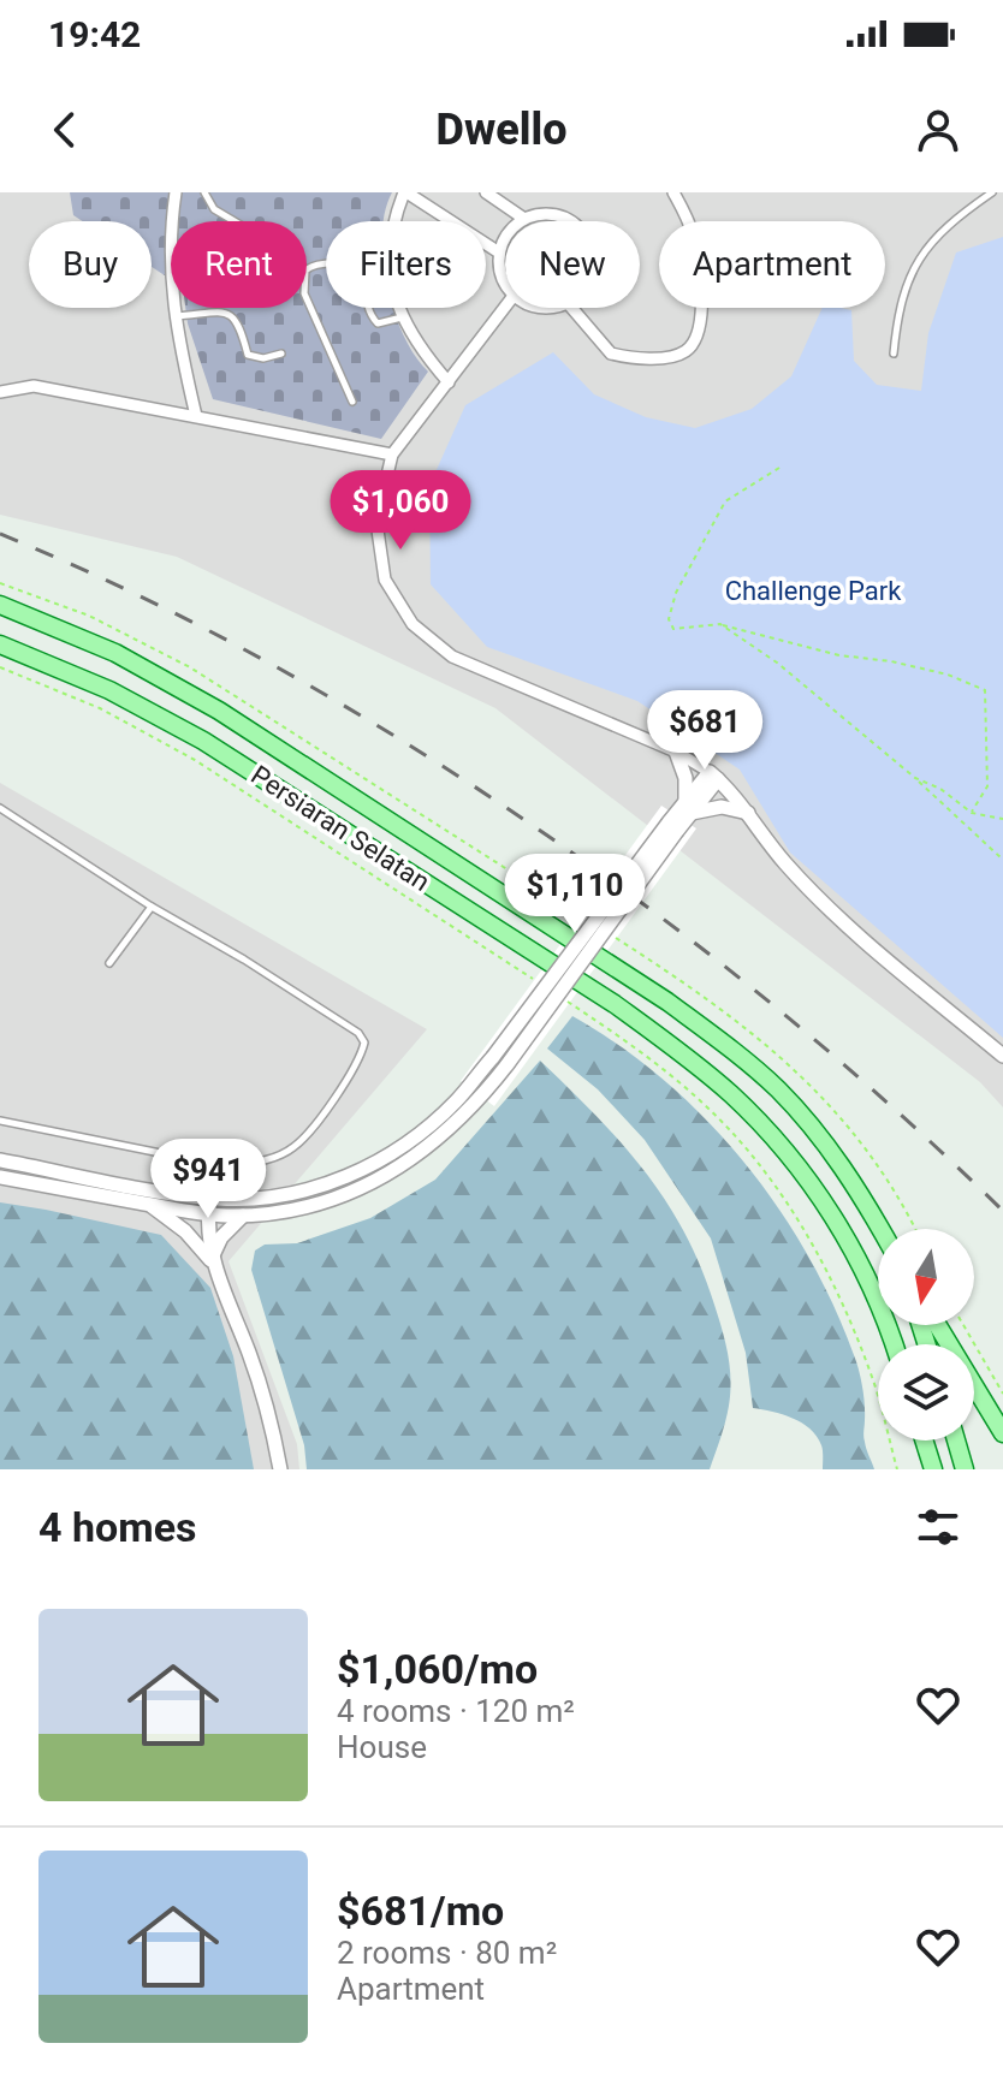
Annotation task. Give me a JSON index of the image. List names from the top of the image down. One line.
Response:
{"streets":{"main road":["Persiaran Selatan"]},"parks":["Challenge Park"],"north":"bottom","page":{"status":"19:42","header":"Dwello","chip":["Buy","Rent","Filters","New","Apartment"],"price":["$1,060","$681","$1,110","$941"],"heading":"4 homes","list":[{"name":"$1,060/mo","note":"4 rooms · 120 m² · House"},{"name":"$681/mo","note":"2 rooms · 80 m² · Apartment"}]}}
